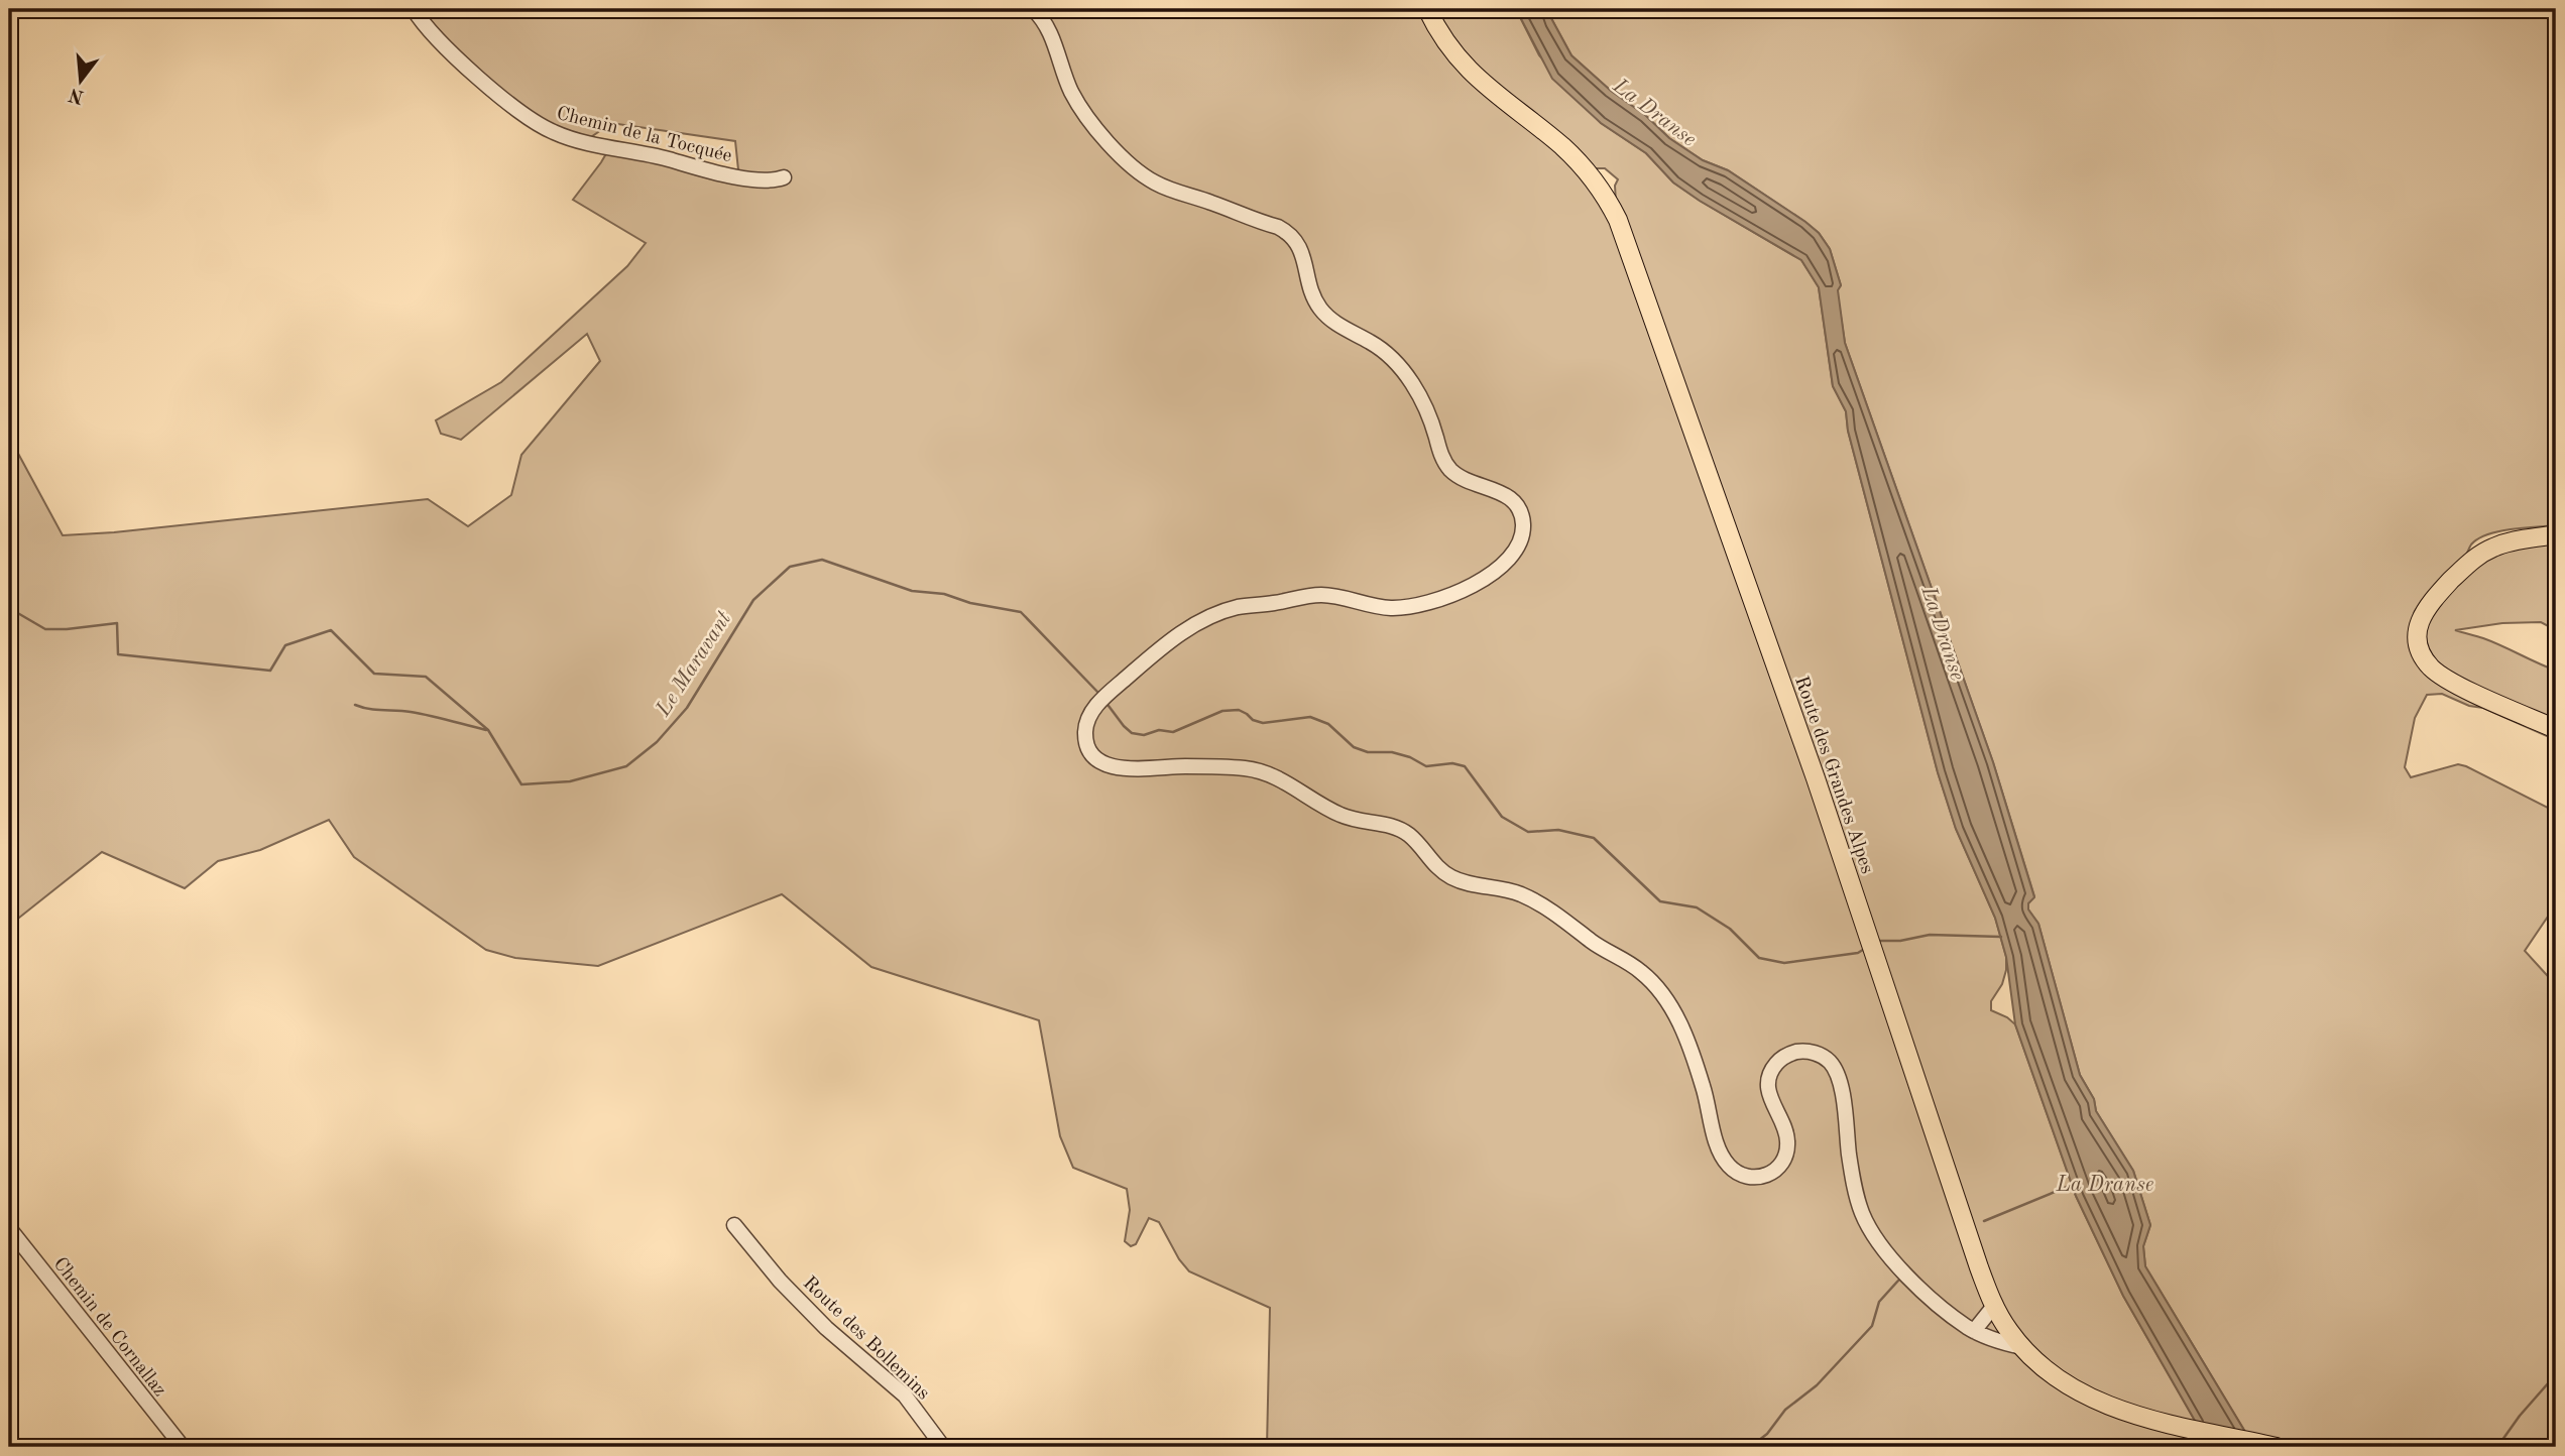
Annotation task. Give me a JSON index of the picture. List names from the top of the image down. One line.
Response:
{"streets":{"main road":["Route des Grandes Alpes"],"street":["Chemin de la Tocquée","Chemin de Cornallaz","Route des Bollemins"]},"water":["La Dranse","Le Maravant"],"north":"bottom"}
